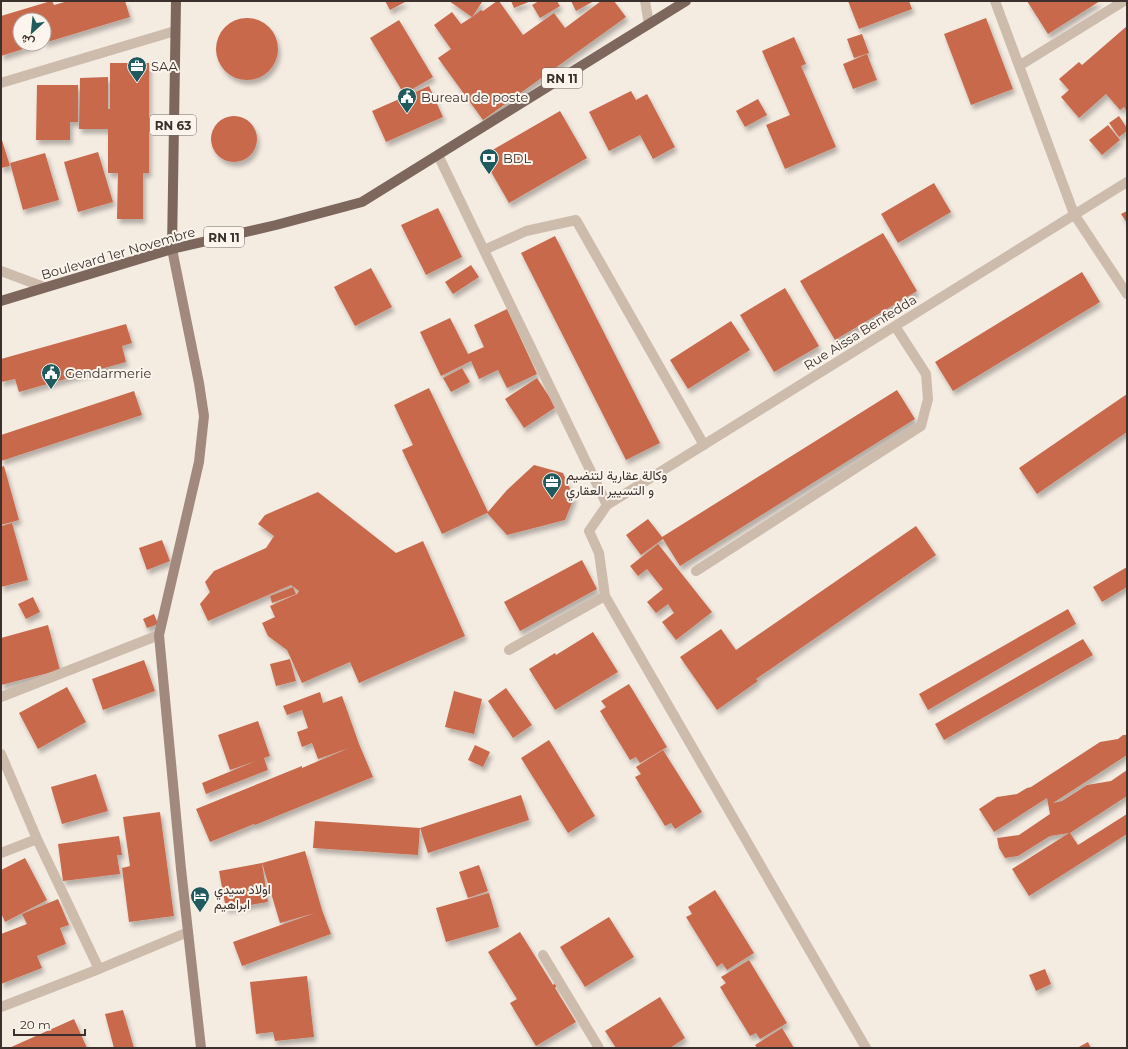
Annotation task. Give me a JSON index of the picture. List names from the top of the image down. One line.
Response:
{"streets":{"main road":["RN 11","RN 63","Boulevard 1er Novembre"],"street":["Rue Aissa Benfedda"]},"crossings":[["RN 63","Boulevard 1er Novembre"]],"places":{"office":["SAA","وكالة عقارية لتنضيم و التسيير العقاري"],"public building":["Bureau de poste","Gendarmerie"],"bank":["BDL"],"hotel":["اولاد سيدي ابراهيم"]},"scale_bar":"20 m","north":"bottom left"}
